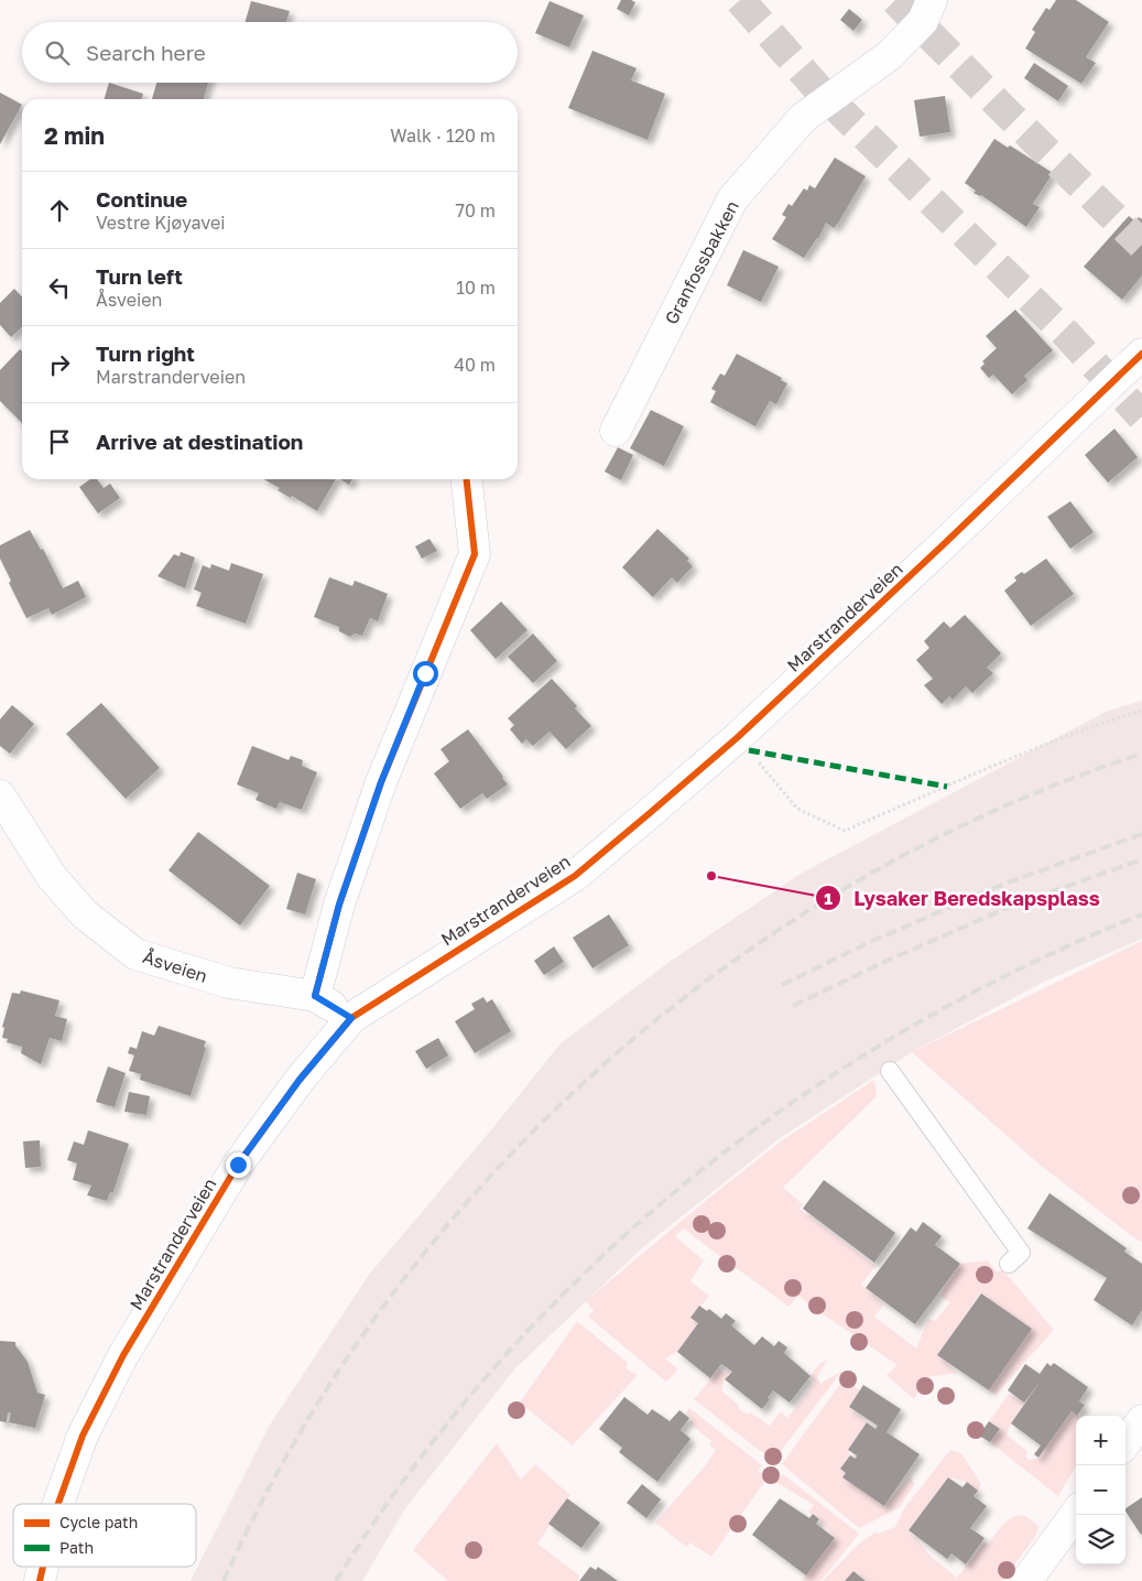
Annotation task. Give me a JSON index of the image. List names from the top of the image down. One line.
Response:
{"streets":{"street":["Granfossbakken","Marstranderveien","Åsveien"]},"crossings":[["Marstranderveien","Åsveien"]],"places":["Lysaker Beredskapsplass"],"legend":["Cycle path","Path"],"page":{"search":"Search here","heading":["2 min","Walk · 120 m"],"list":[["Continue","Vestre Kjøyavei","70 m"],["Turn left","Åsveien","10 m"],["Turn right","Marstranderveien","40 m"],"Arrive at destination"],"map_buttons":["+","−"]}}
